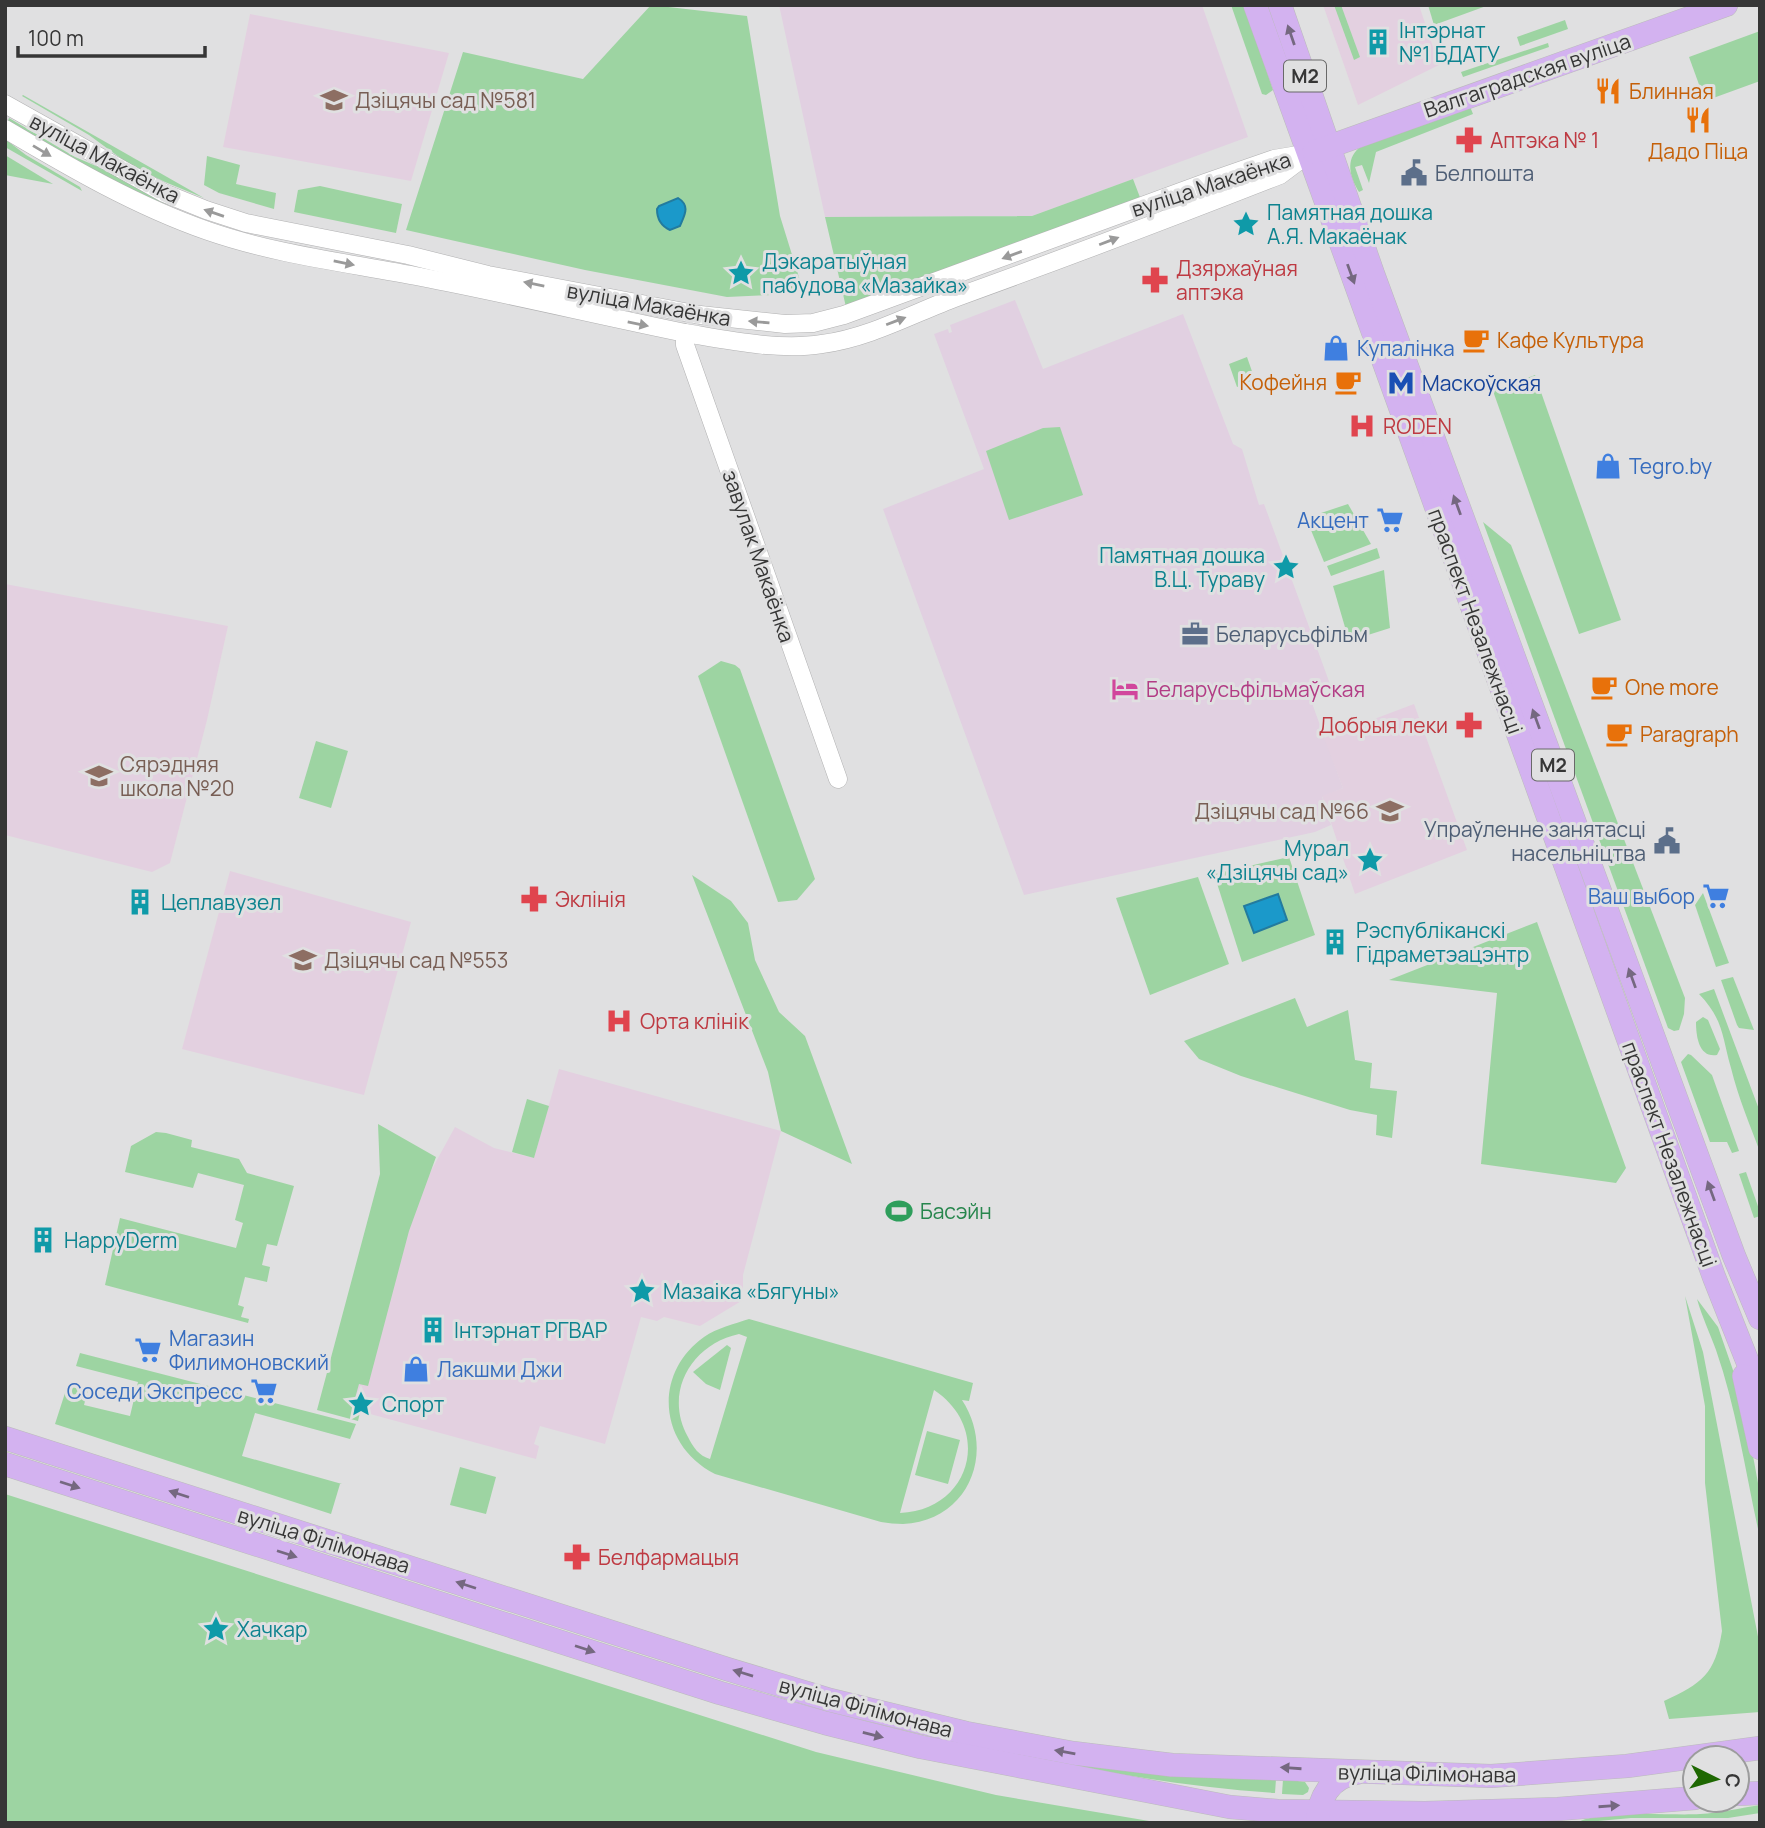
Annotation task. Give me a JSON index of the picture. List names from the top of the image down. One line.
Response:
{"streets":{"main road":["Валгаградская вуліца","М2","праспект Незалежнасці","вуліца Філімонава"],"street":["вуліца Макаёнка","завулак Макаёнка"]},"crossings":[["Валгаградская вуліца","вуліца Макаёнка"],["Валгаградская вуліца","праспект Незалежнасці"],["вуліца Макаёнка","завулак Макаёнка"],["вуліца Макаёнка","праспект Незалежнасці"]],"places":{"building":["Інтэрнат №1 БДАТУ","Цеплавузел","Рэспубліканскі Гідраметэацэнтр","HappyDerm","Інтэрнат РГВАР"],"restaurant":["Блинная","Дадо Піца"],"school or university":["Дзіцячы сад №581","Сярэдняя школа №20","Дзіцячы сад №66","Дзіцячы сад №553"],"pharmacy":["Аптэка № 1","Дзяржаўная аптэка","Добрыя леки","Эклінія","Белфармацыя"],"public building":["Белпошта","Упраўленне занятасці насельніцтва"],"place":["Памятная дошка А.Я. Макаёнак","Дэкаратыўная пабудова «Мазайка»","Памятная дошка В.Ц. Тураву","Мурал «Дзіцячы сад»","Мазаіка «Бягуны»","Спорт","Хачкар"],"cafe":["Кафе Культура","Кофейня","One more","Paragraph"],"shop":["Купалiнка","Tegro.by","Лакшми Джи"],"metro station":["Маскоўская"],"hospital":["RODEN","Орта клінік"],"supermarket":["Акцент","Ваш выбор","Магазин Филимоновский","Соседи Экспресс"],"office":["Беларусьфільм"],"hotel":["Беларусьфільмаўская"],"sports":["Басэйн"]},"scale_bar":"100 m","north":"right"}
